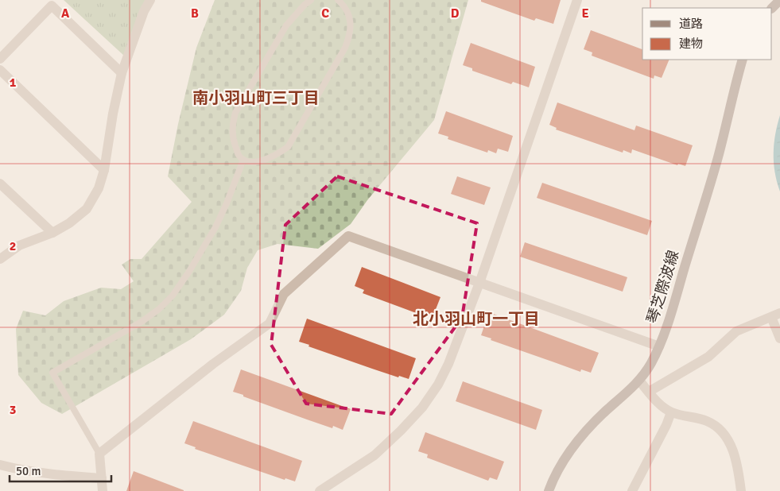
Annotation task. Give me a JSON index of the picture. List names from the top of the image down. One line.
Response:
{"streets":{"main road":["琴芝際波線"]},"districts":["南小羽山町三丁目","北小羽山町一丁目"],"legend":["道路","建物"],"scale_bar":"50 m","grid":{"columns":["A","B","C","D","E"],"rows":["1","2","3"]}}
